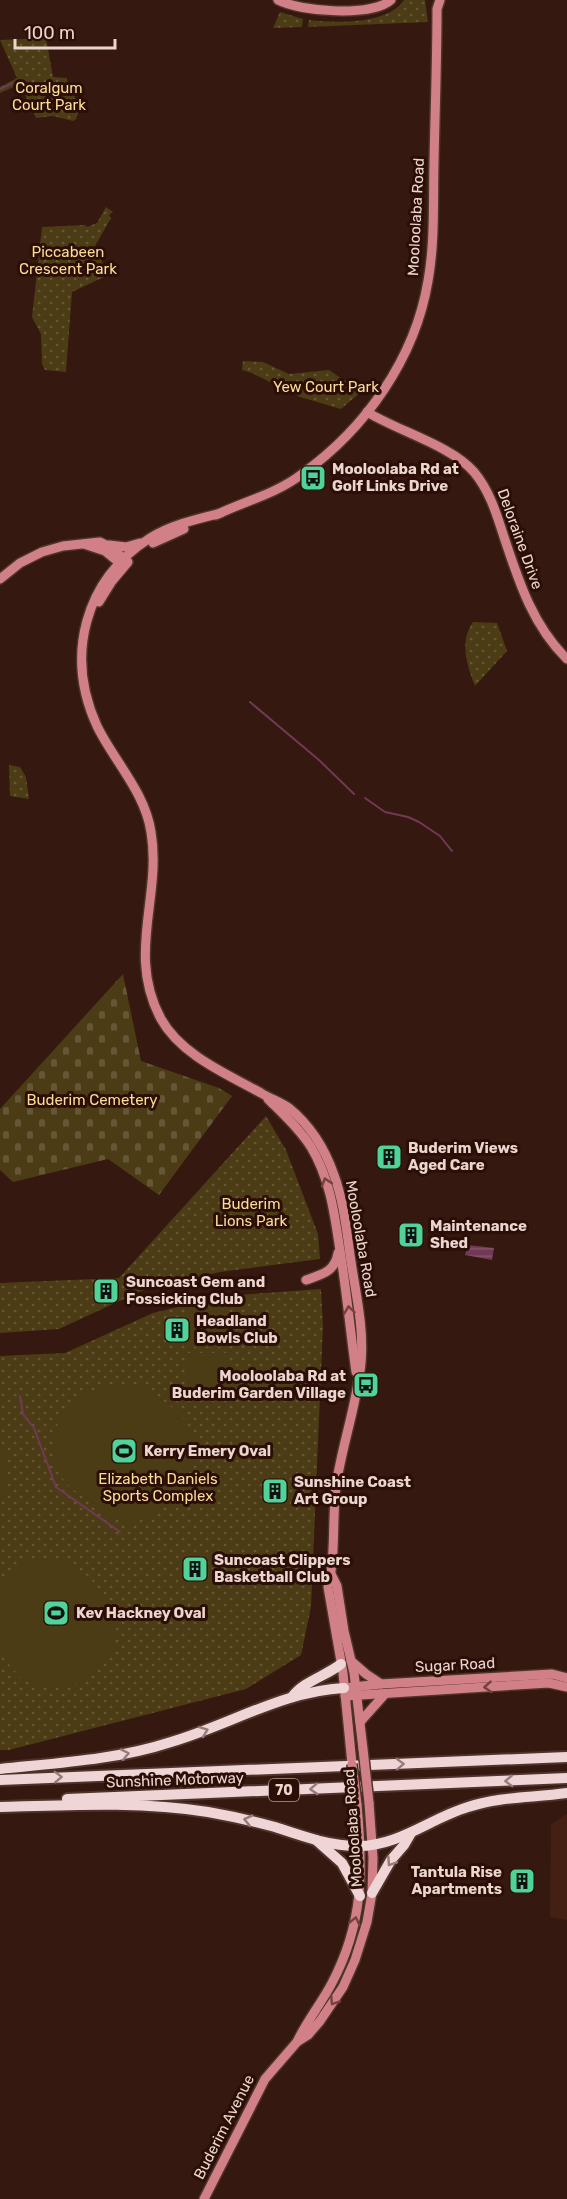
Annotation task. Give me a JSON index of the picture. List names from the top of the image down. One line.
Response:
{"streets":{"highway":["Sunshine Motorway","70"],"main road":["Mooloolaba Road","Deloraine Drive","Sugar Road","Buderim Avenue"]},"crossings":[["Mooloolaba Road","Deloraine Drive"],["Mooloolaba Road","Sugar Road"],["Mooloolaba Road","Buderim Avenue"]],"parks":["Coralgum Court Park","Piccabeen Crescent Park","Yew Court Park","Buderim Cemetery","Buderim Lions Park","Elizabeth Daniels Sports Complex"],"places":{"bus stop":["Mooloolaba Rd at Golf Links Drive","Mooloolaba Rd at Buderim Garden Village"],"building":["Buderim Views Aged Care","Maintenance Shed","Suncoast Gem and Fossicking Club","Headland Bowls Club","Sunshine Coast Art Group","Suncoast Clippers Basketball Club","Tantula Rise Apartments"],"sports":["Kerry Emery Oval","Kev Hackney Oval"]},"scale_bar":"100 m"}
